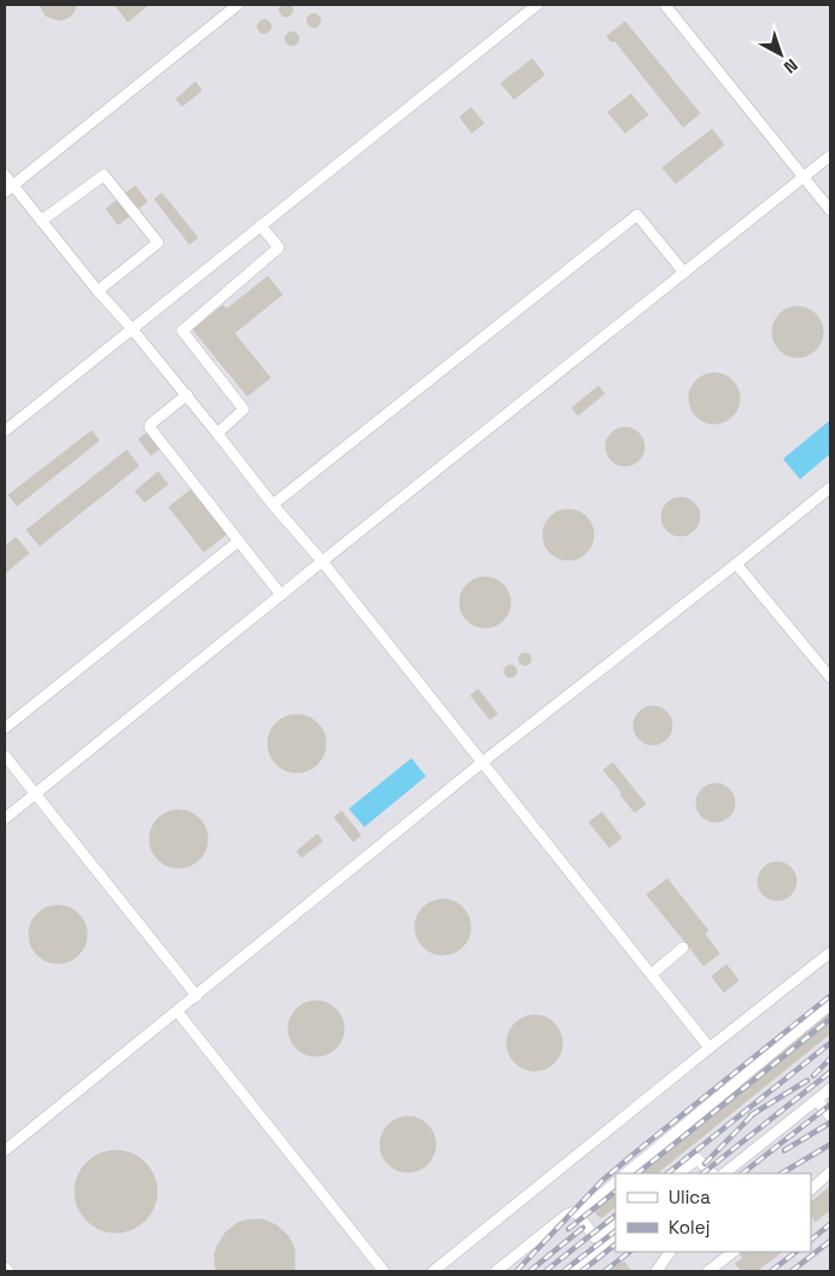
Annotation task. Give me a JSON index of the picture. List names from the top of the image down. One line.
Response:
{"legend":["Ulica","Kolej"],"north":"bottom right"}
